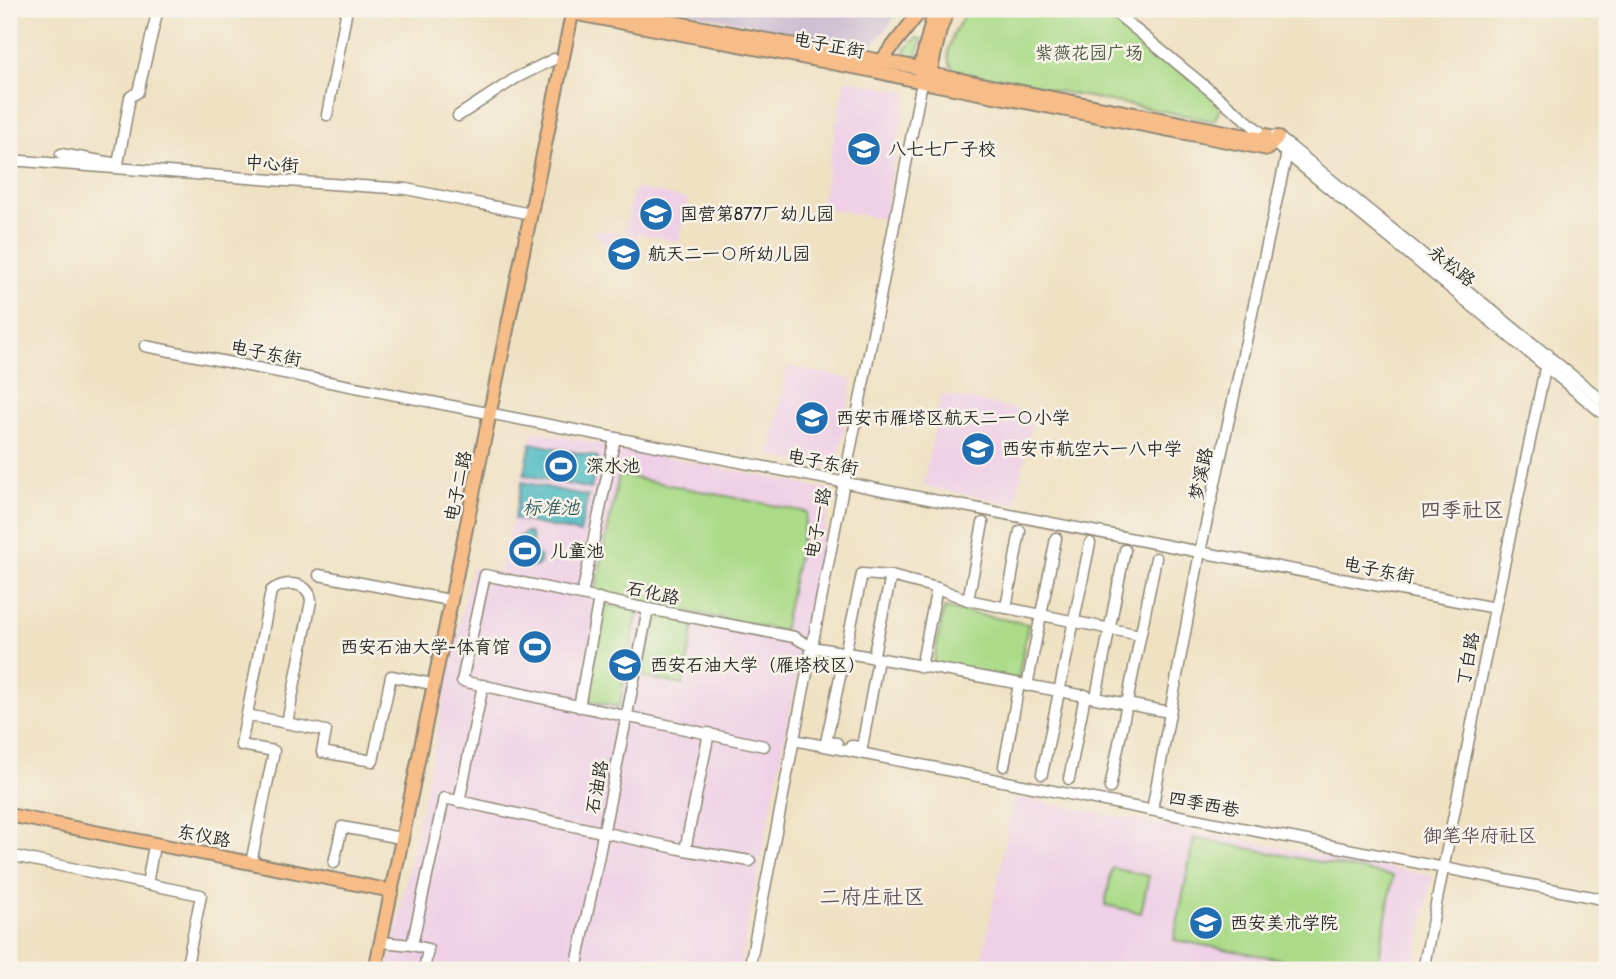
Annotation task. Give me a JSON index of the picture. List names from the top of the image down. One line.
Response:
{"streets":{"main road":["电子正街","电子二路","电子一路","东仪路"],"street":["中心街","永松路","电子东街","梦溪路","石化路","丁白路","石油路","四季西巷"]},"crossings":[["电子正街","电子二路"],["电子正街","电子一路"],["中心街","电子二路"],["永松路","梦溪路"],["永松路","丁白路"],["电子东街","梦溪路"],["电子东街","电子二路"],["电子东街","电子一路"],["电子东街","丁白路"],["梦溪路","石化路"],["梦溪路","四季西巷"],["电子二路","东仪路"],["电子一路","石化路"],["电子一路","四季西巷"],["石化路","石油路"],["丁白路","四季西巷"]],"districts":["四季社区","御笔华府社区","二府庄社区"],"water":["标准池"],"parks":["紫薇花园广场"],"places":{"school or university":["八七七厂子校","国营第877厂幼儿园","航天二一〇所幼儿园","西安市雁塔区航天二一〇小学","西安市航空六一八中学","西安石油大学（雁塔校区）","西安美术学院"],"sports":["深水池","儿童池","西安石油大学-体育馆"]}}
